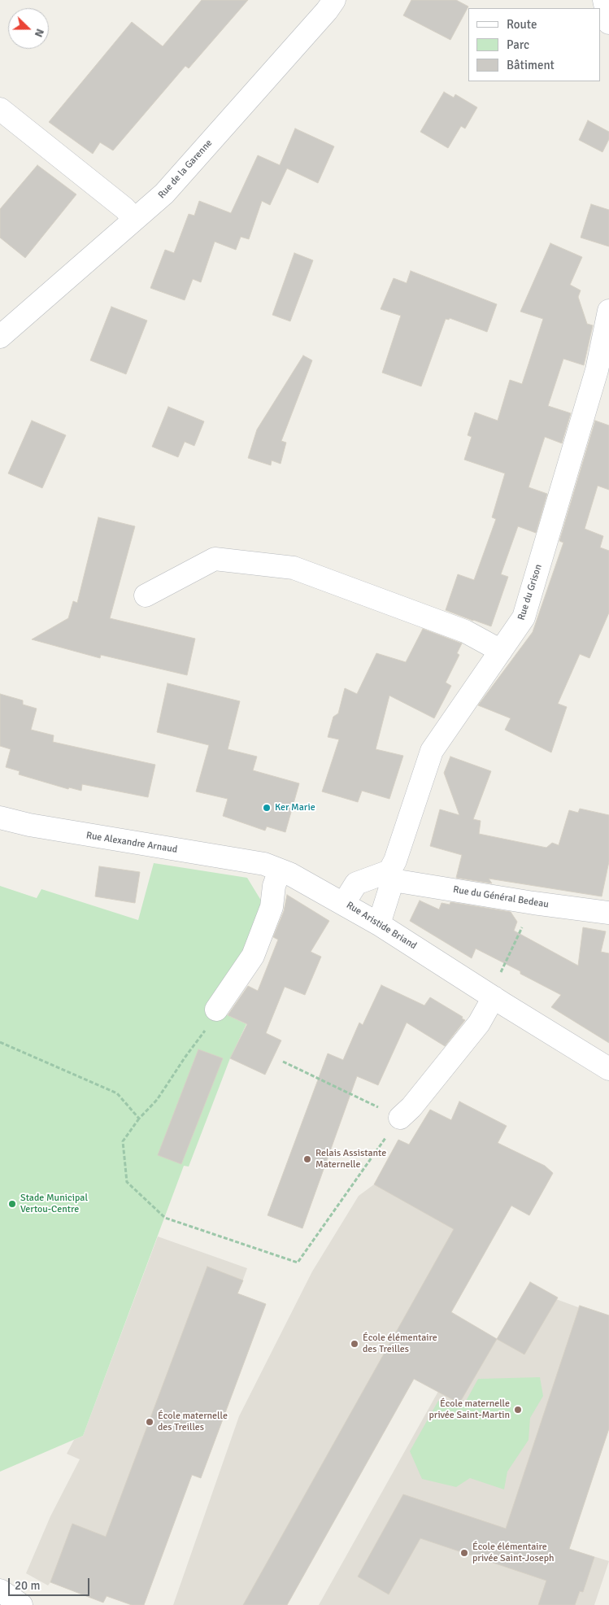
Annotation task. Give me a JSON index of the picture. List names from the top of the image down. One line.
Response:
{"streets":{"street":["Rue de la Garenne","Rue du Grison","Rue Alexandre Arnaud","Rue du Général Bedeau","Rue Aristide Briand"]},"crossings":[["Rue du Grison","Rue du Général Bedeau"],["Rue du Grison","Rue Aristide Briand"],["Rue Alexandre Arnaud","Rue Aristide Briand"]],"places":["Ker Marie","Relais Assistante Maternelle","Stade Municipal Vertou-Centre","École élémentaire des Treilles","École maternelle privée Saint-Martin","École maternelle des Treilles","École élémentaire privée Saint-Joseph"],"legend":["Route","Parc","Bâtiment"],"scale_bar":"20 m","north":"right"}
